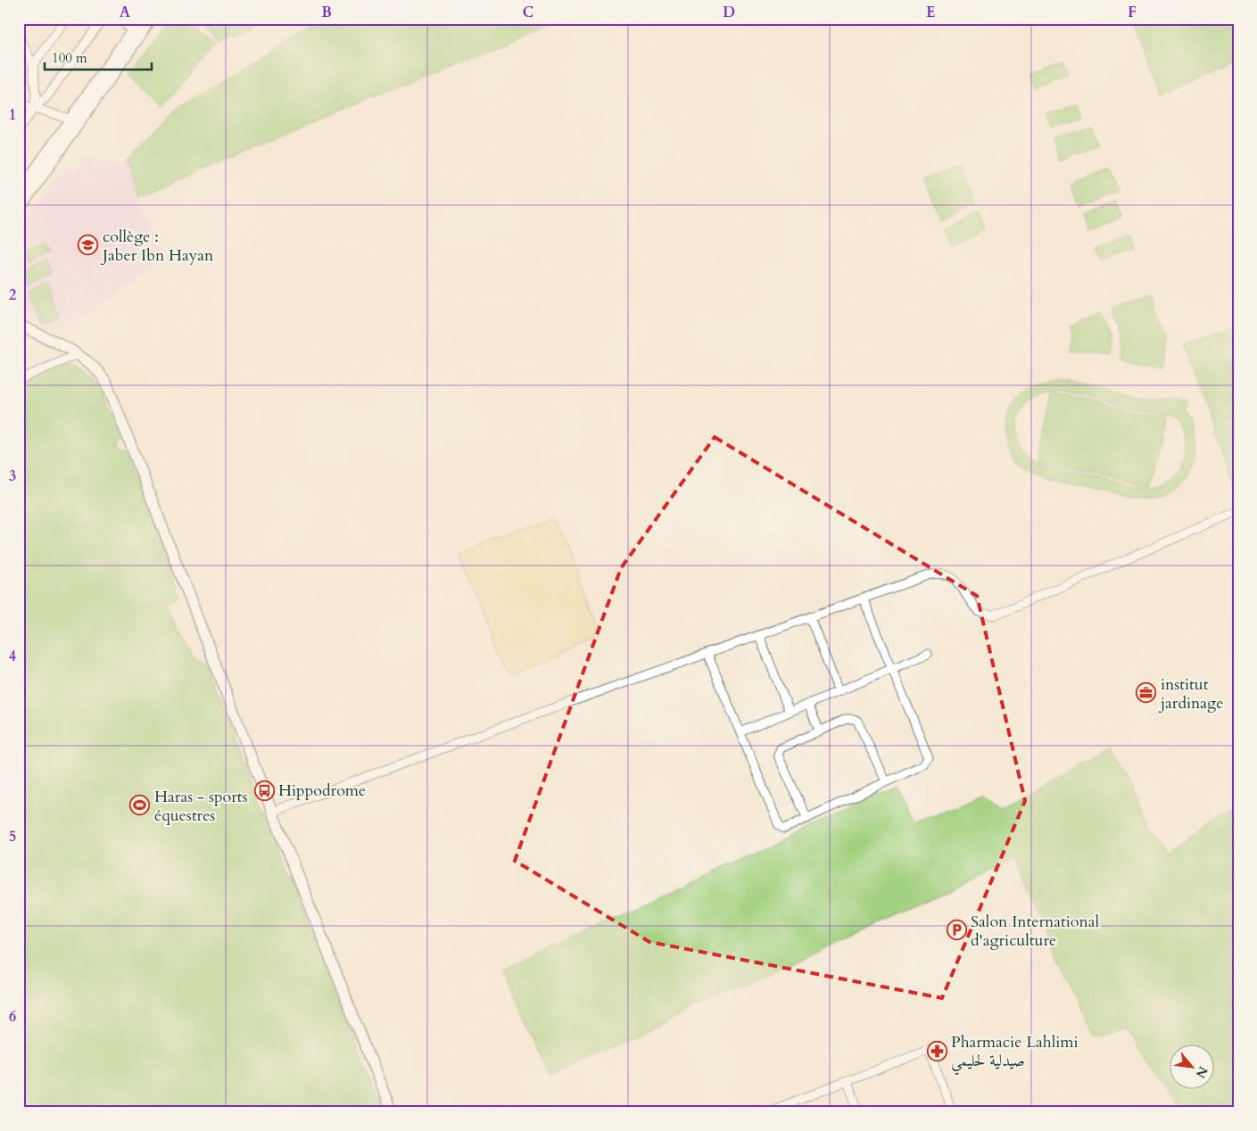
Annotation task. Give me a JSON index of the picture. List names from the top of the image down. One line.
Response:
{"places":{"school or university":["collège : Jaber Ibn Hayan"],"office":["institut jardinage"],"bus stop":["Hippodrome"],"sports":["Haras - sports équestres"],"parking":["Salon International d'agriculture"],"pharmacy":["Pharmacie Lahlimi صيدلية لحليمي"]},"scale_bar":"100 m","north":"bottom right","grid":{"columns":["A","B","C","D","E","F"],"rows":["1","2","3","4","5","6"]}}
